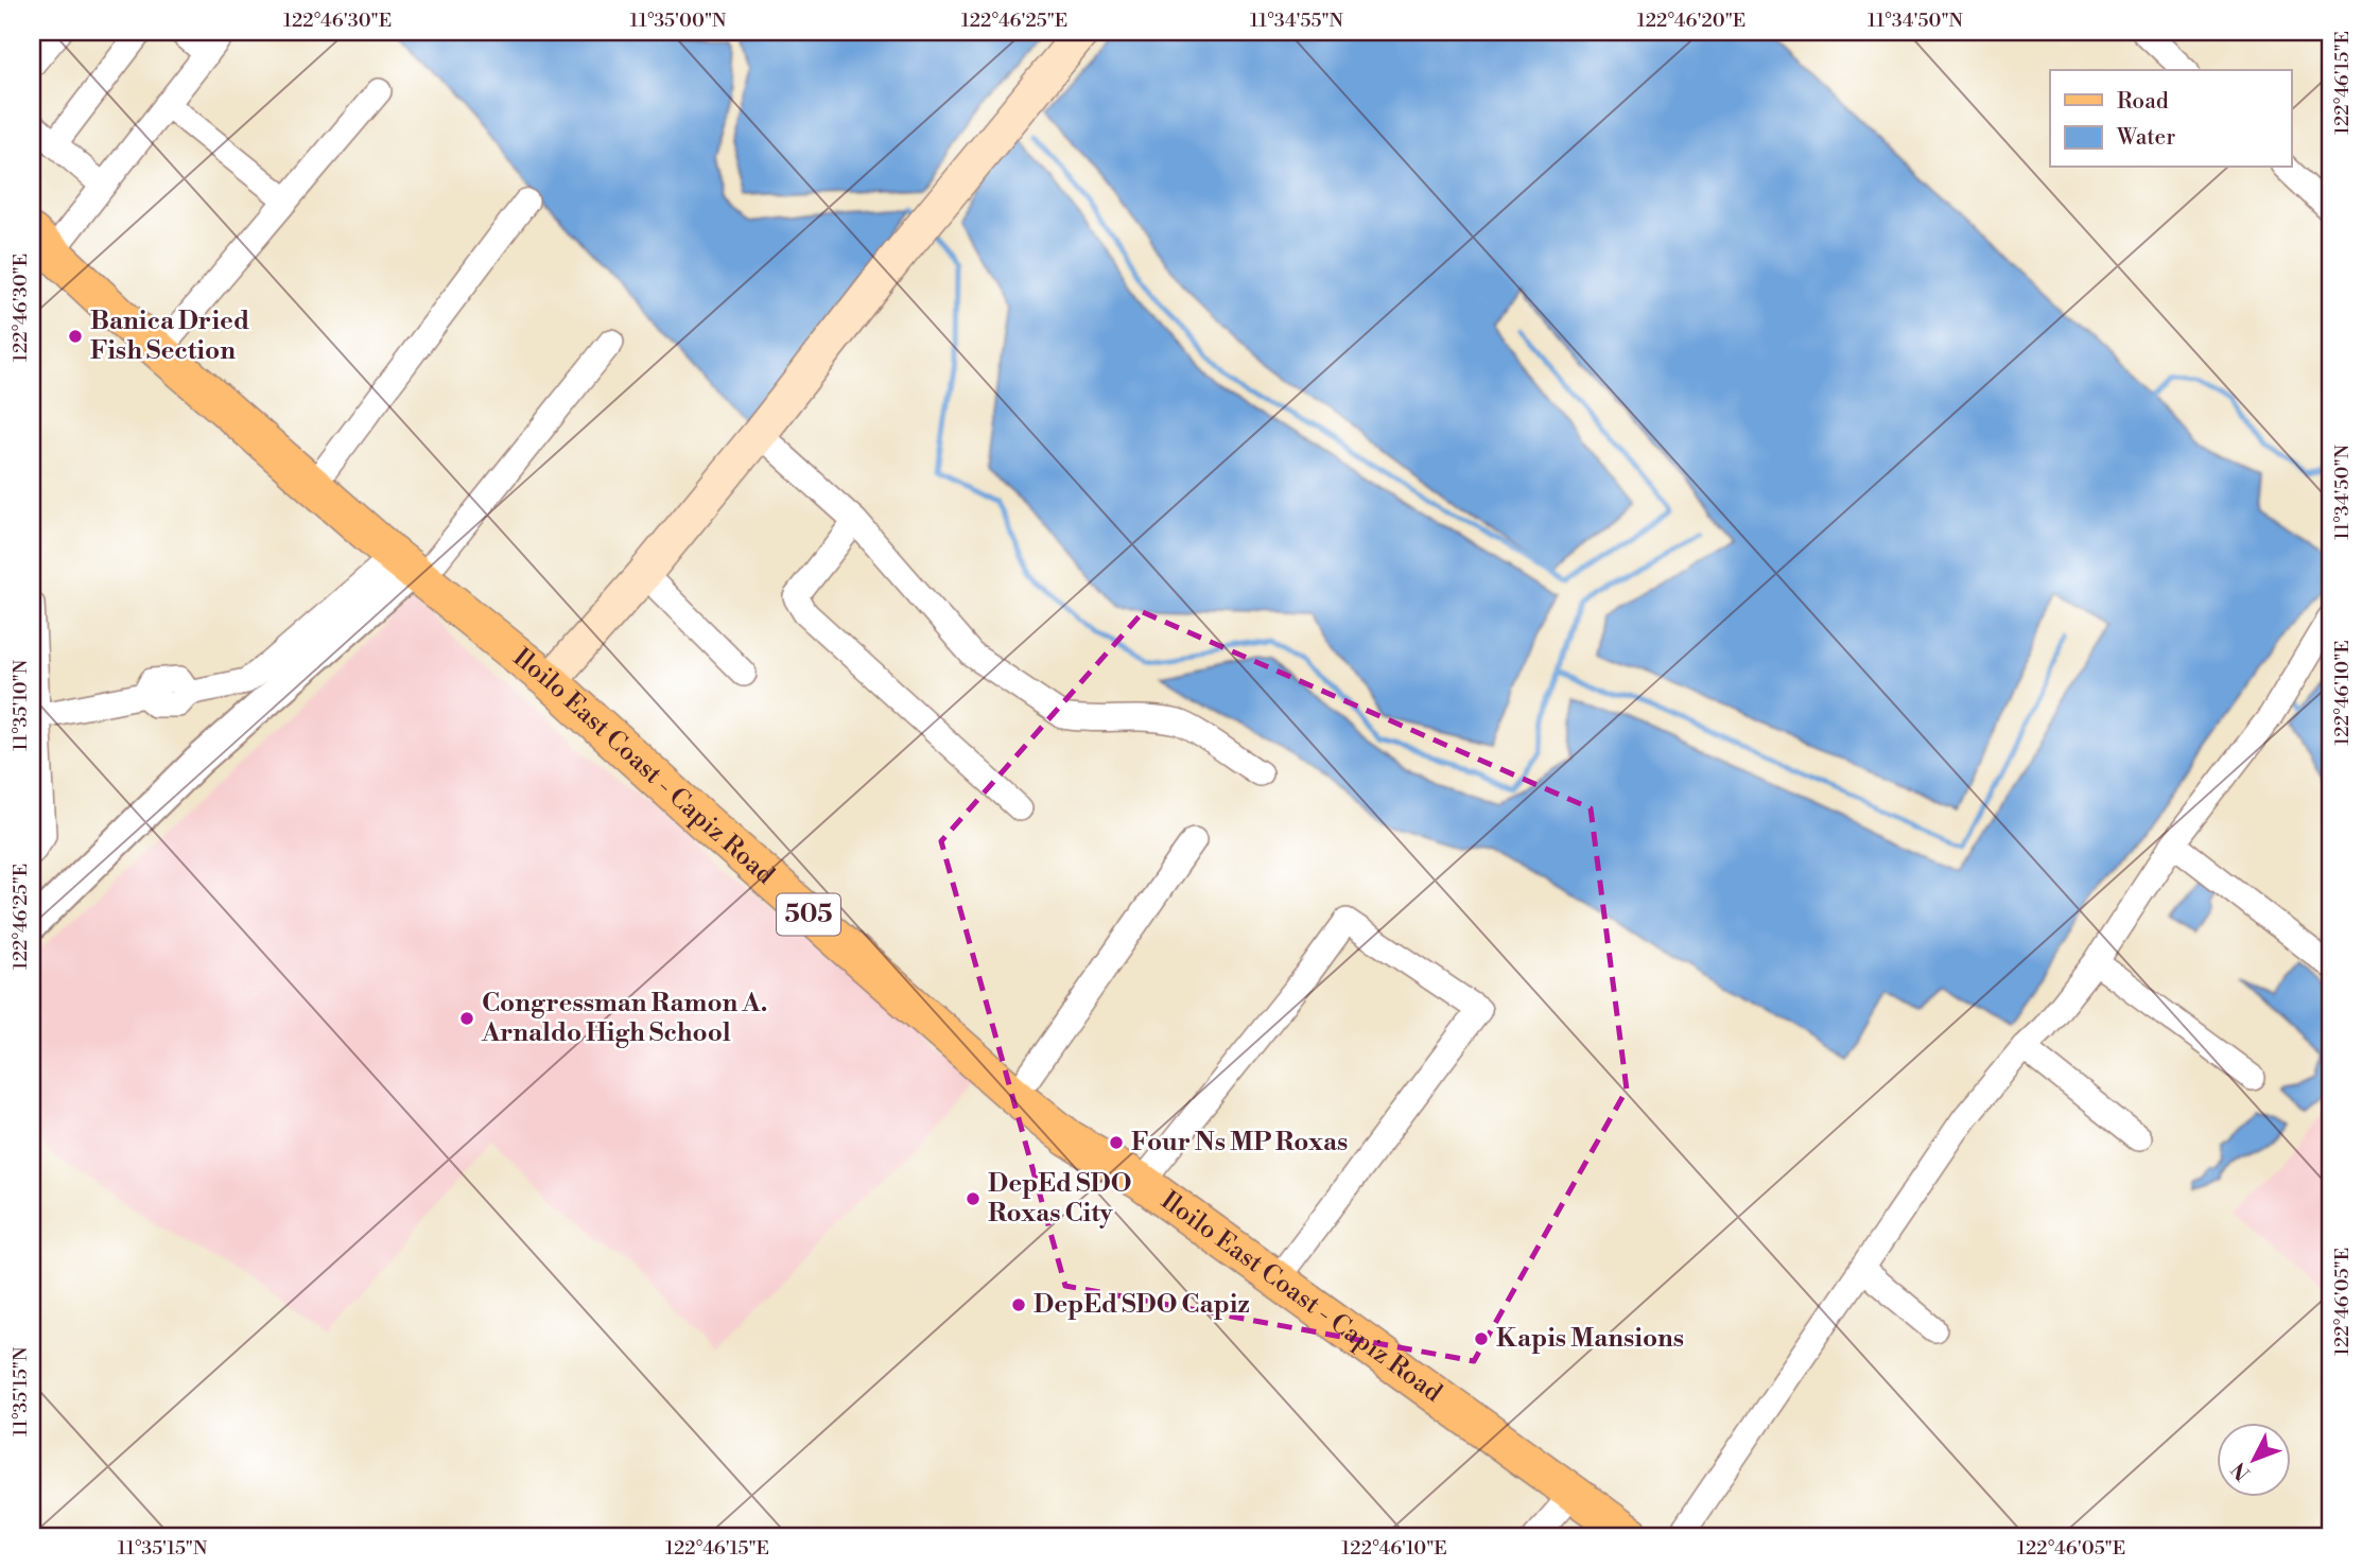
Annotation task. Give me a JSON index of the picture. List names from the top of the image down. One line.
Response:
{"streets":{"main road":["Iloilo East Coast - Capiz Road","505"]},"places":["Banica Dried Fish Section","Congressman Ramon A. Arnaldo High School","Four Ns MP Roxas","DepEd SDO Roxas City","DepEd SDO Capiz","Kapis Mansions"],"legend":["Road","Water"],"north":"bottom left","coordinates":["122°46'30\"E","11°35'00\"N","122°46'25\"E","11°34'55\"N","122°46'20\"E","11°34'50\"N","122°46'15\"E","122°46'10\"E","11°35'10\"N","122°46'05\"E","11°35'15\"N"]}
